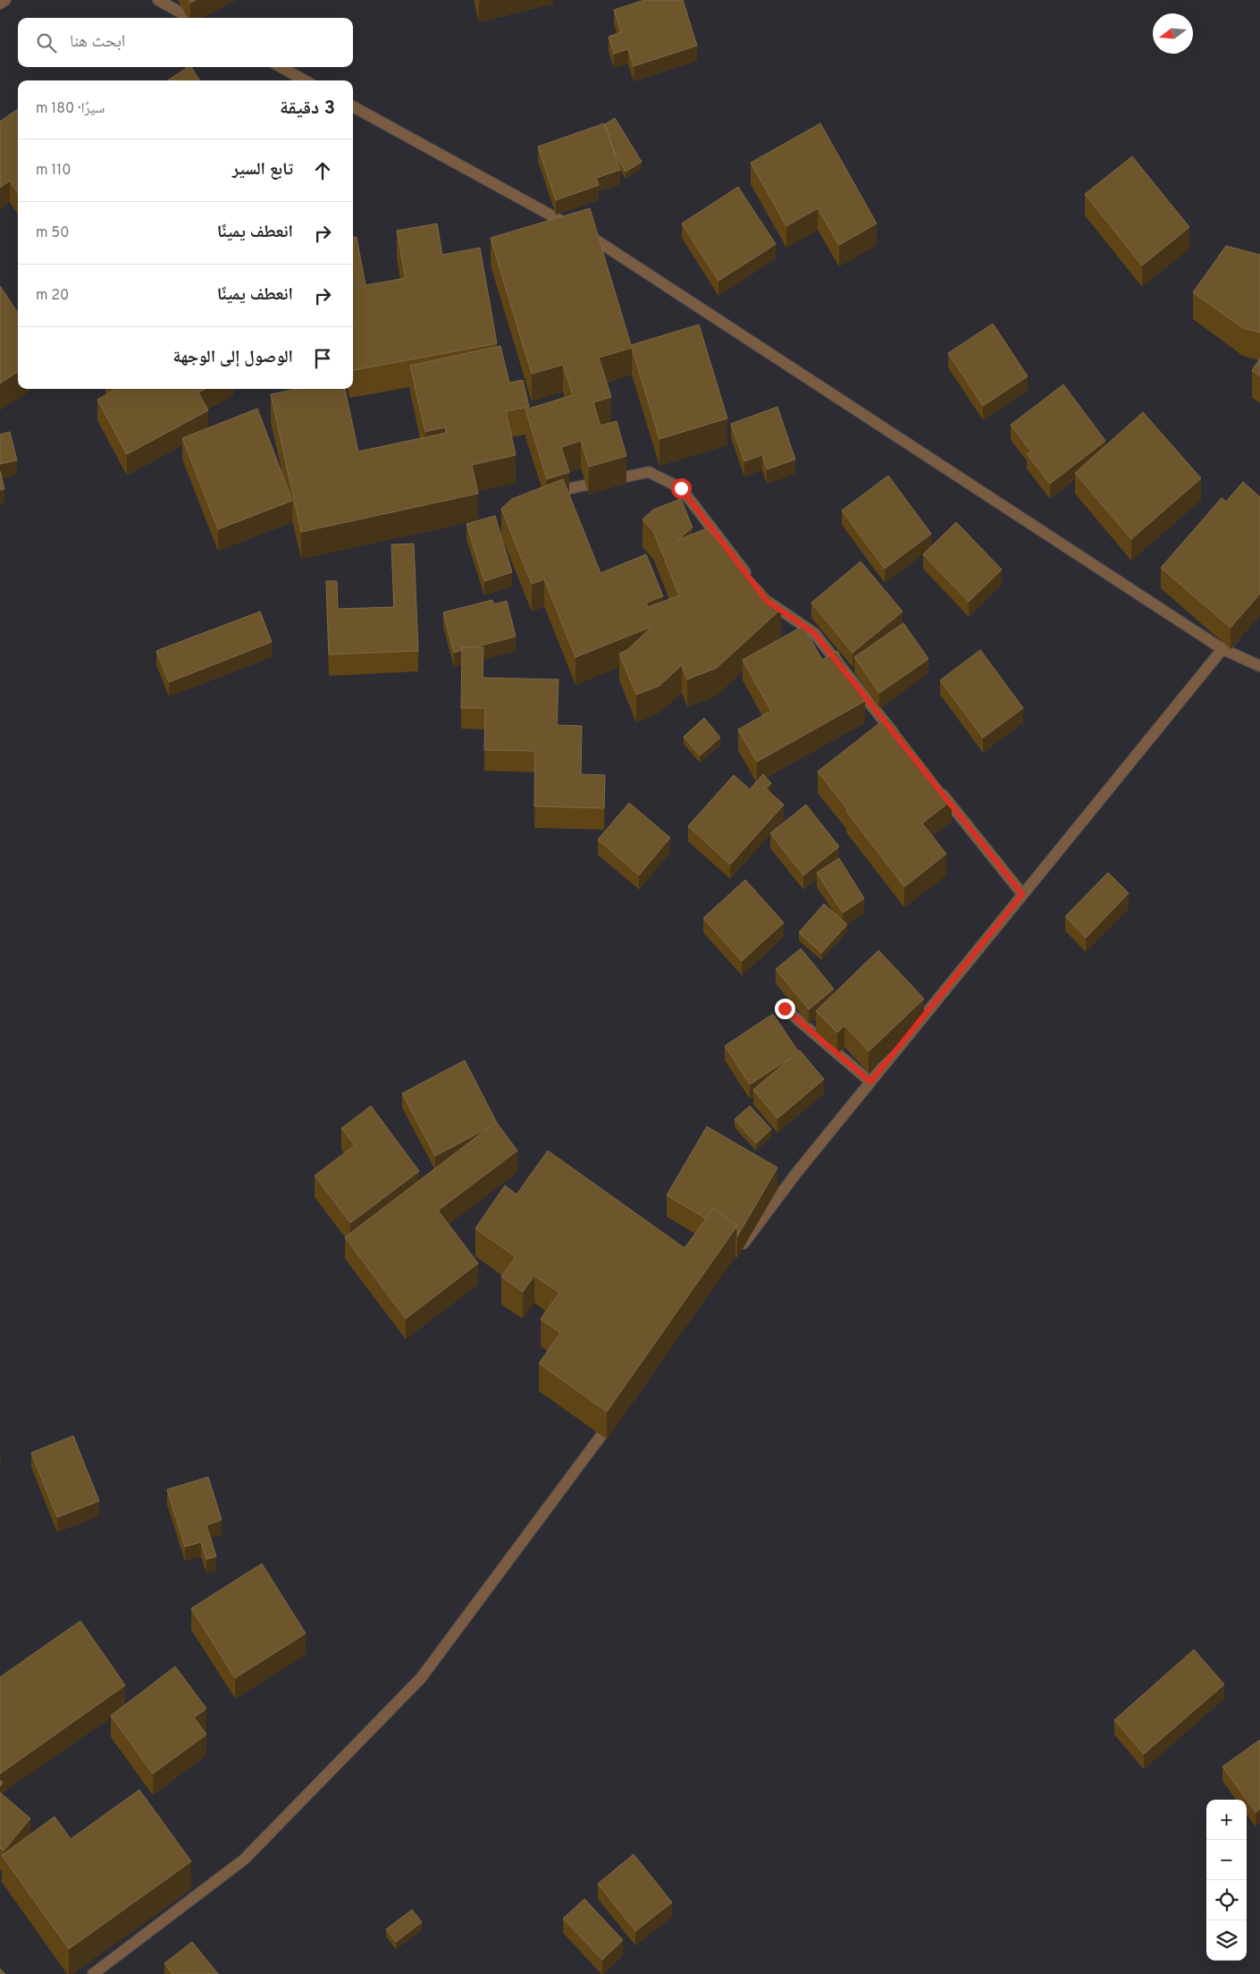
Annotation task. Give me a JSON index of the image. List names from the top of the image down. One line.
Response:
{"north":"left","page":{"search":"ابحث هنا","heading":["3 دقيقة","سيرًا · 180 m"],"list":[["تابع السير","110 m"],["انعطف يمينًا","50 m"],["انعطف يمينًا","20 m"],"الوصول إلى الوجهة"],"map_buttons":["+","−"]}}
